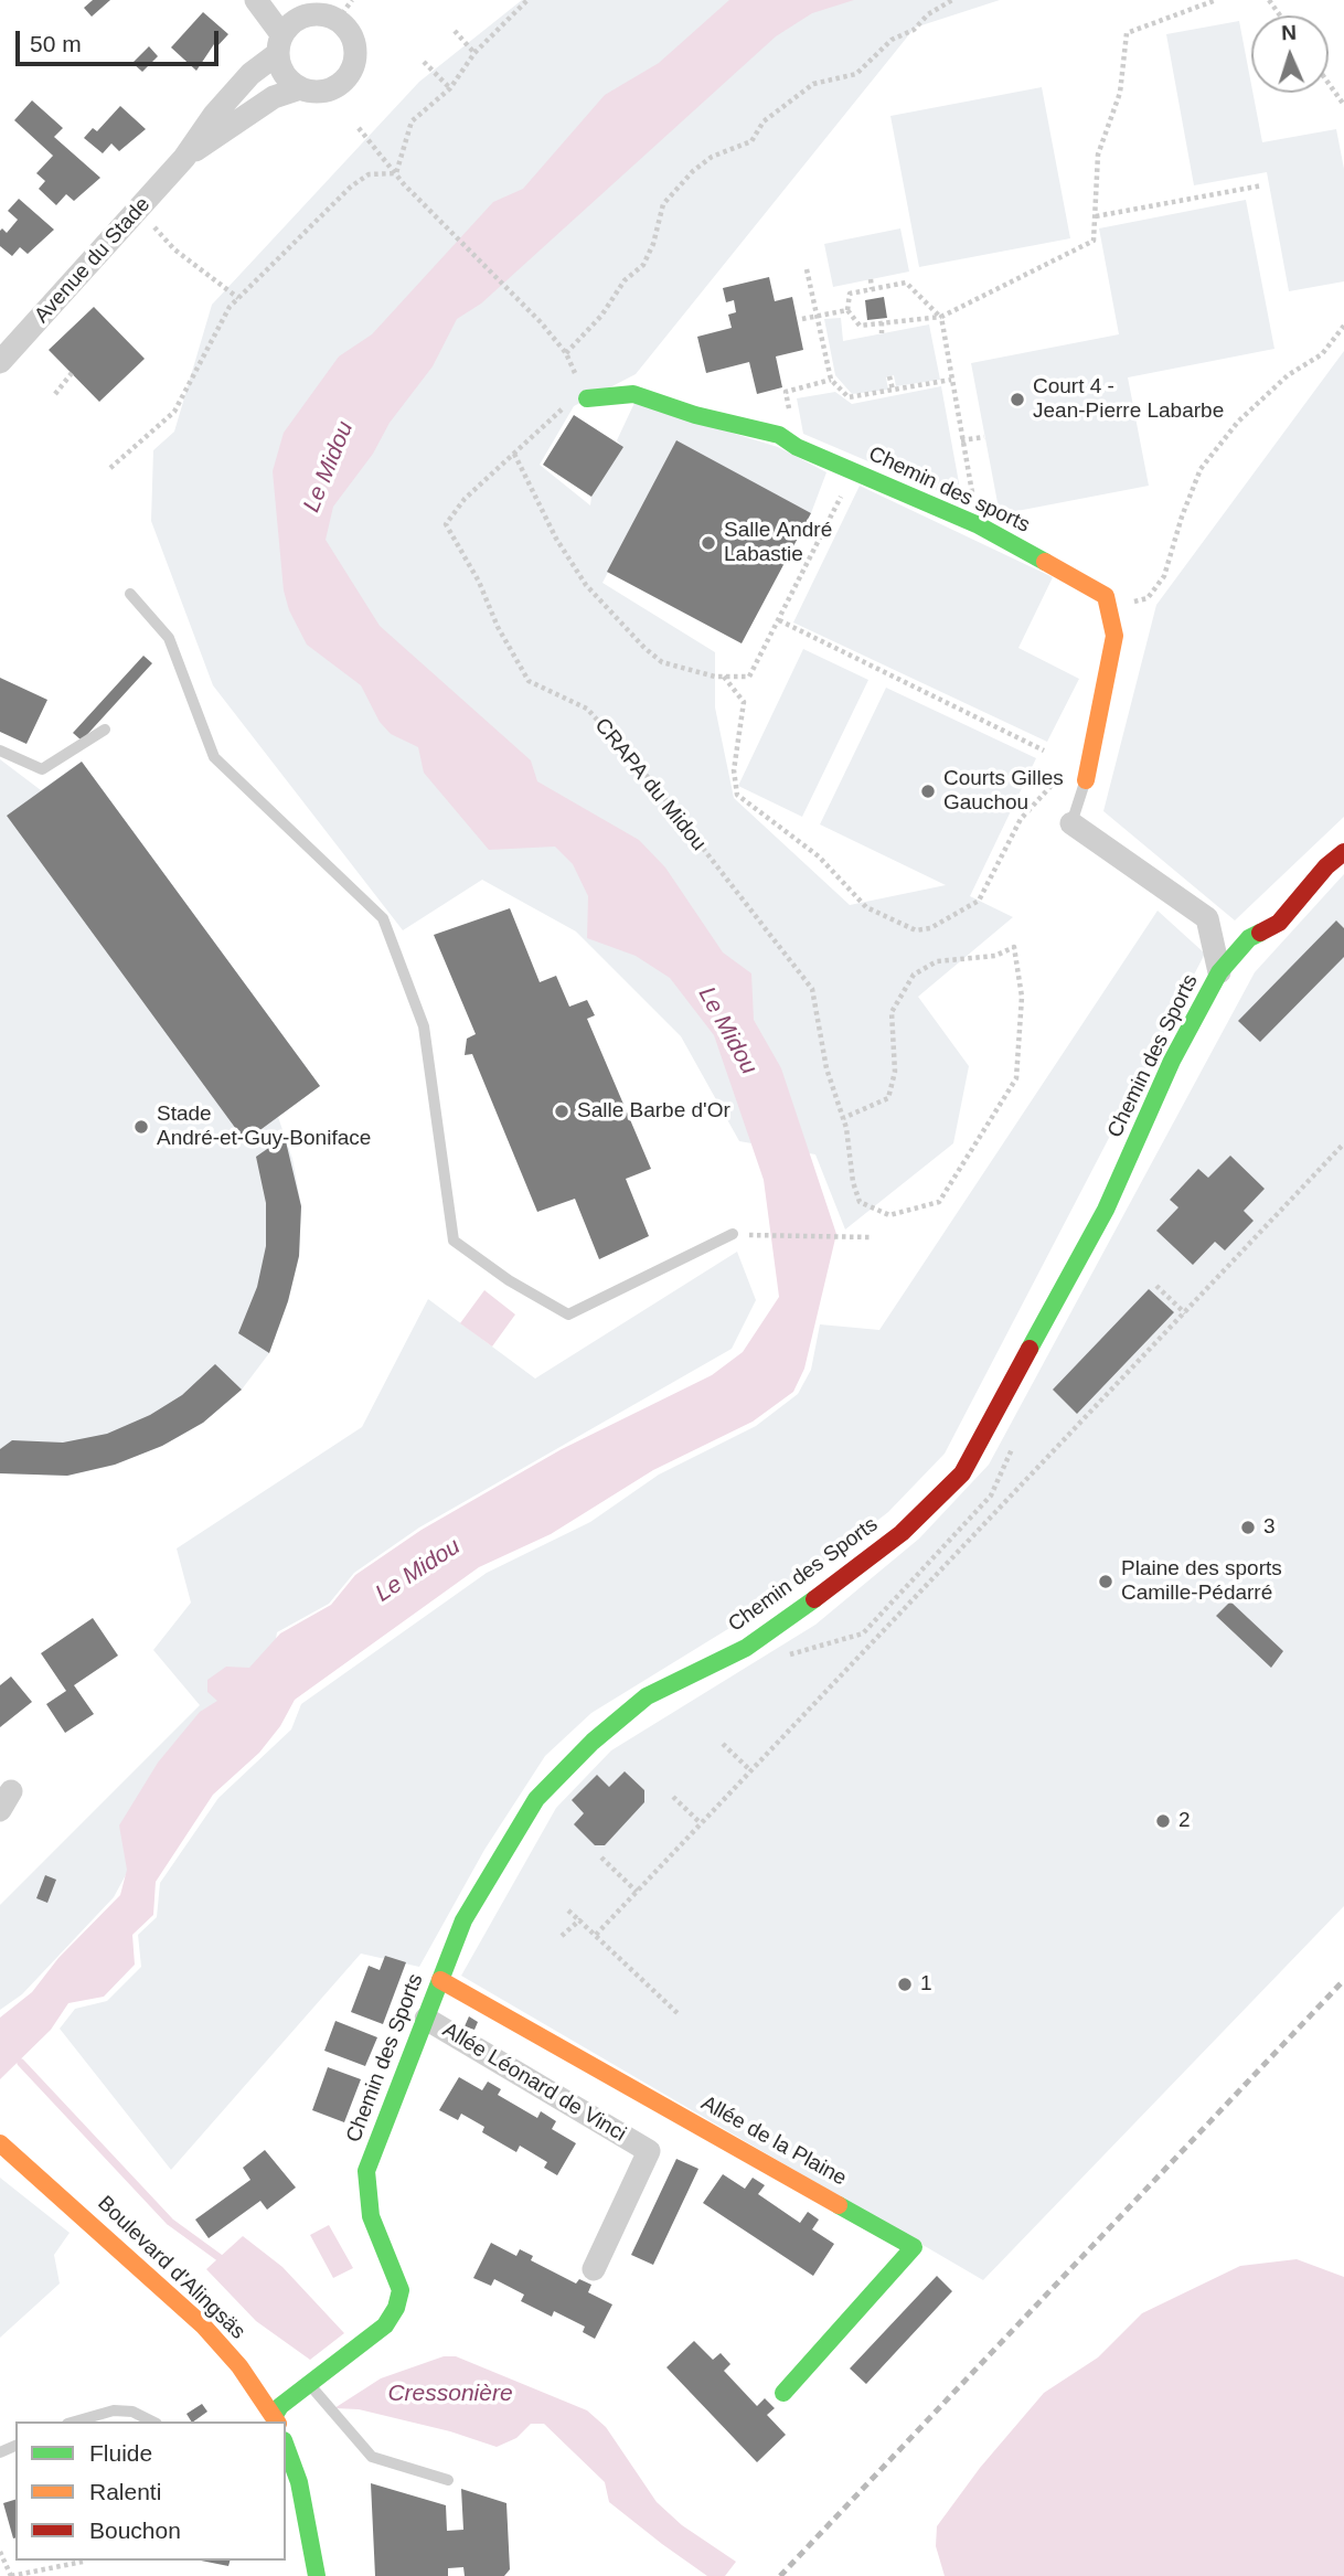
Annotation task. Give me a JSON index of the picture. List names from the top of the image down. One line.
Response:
{"streets":{"street":["Avenue du Stade","Chemin des sports","Chemin des Sports","Allée Léonard de Vinci","Allée de la Plaine","Boulevard d'Alingsäs"],"path":["CRAPA du Midou"]},"crossings":[["Chemin des sports","CRAPA du Midou"],["Chemin des Sports","Allée Léonard de Vinci"],["Chemin des Sports","Allée de la Plaine"],["Chemin des Sports","Boulevard d'Alingsäs"]],"water":["Le Midou","Cressonière"],"places":["Court 4 - Jean-Pierre Labarbe","Salle André Labastie","Courts Gilles Gauchou","Salle Barbe d'Or","Stade André-et-Guy-Boniface","3","Plaine des sports Camille-Pédarré","2","1"],"legend":["Fluide","Ralenti","Bouchon"],"scale_bar":"50 m","north":"top"}
